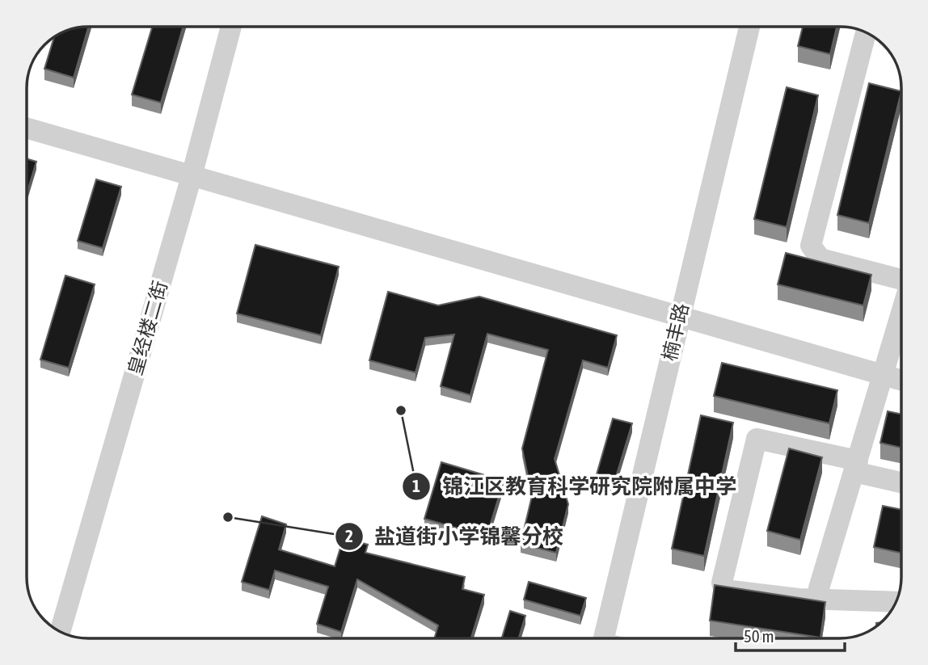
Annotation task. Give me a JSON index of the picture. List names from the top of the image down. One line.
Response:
{"streets":{"street":["皇经楼二街","楠丰路"]},"places":["锦江区教育科学研究院附属中学","盐道街小学锦馨分校"],"scale_bar":"50 m"}
